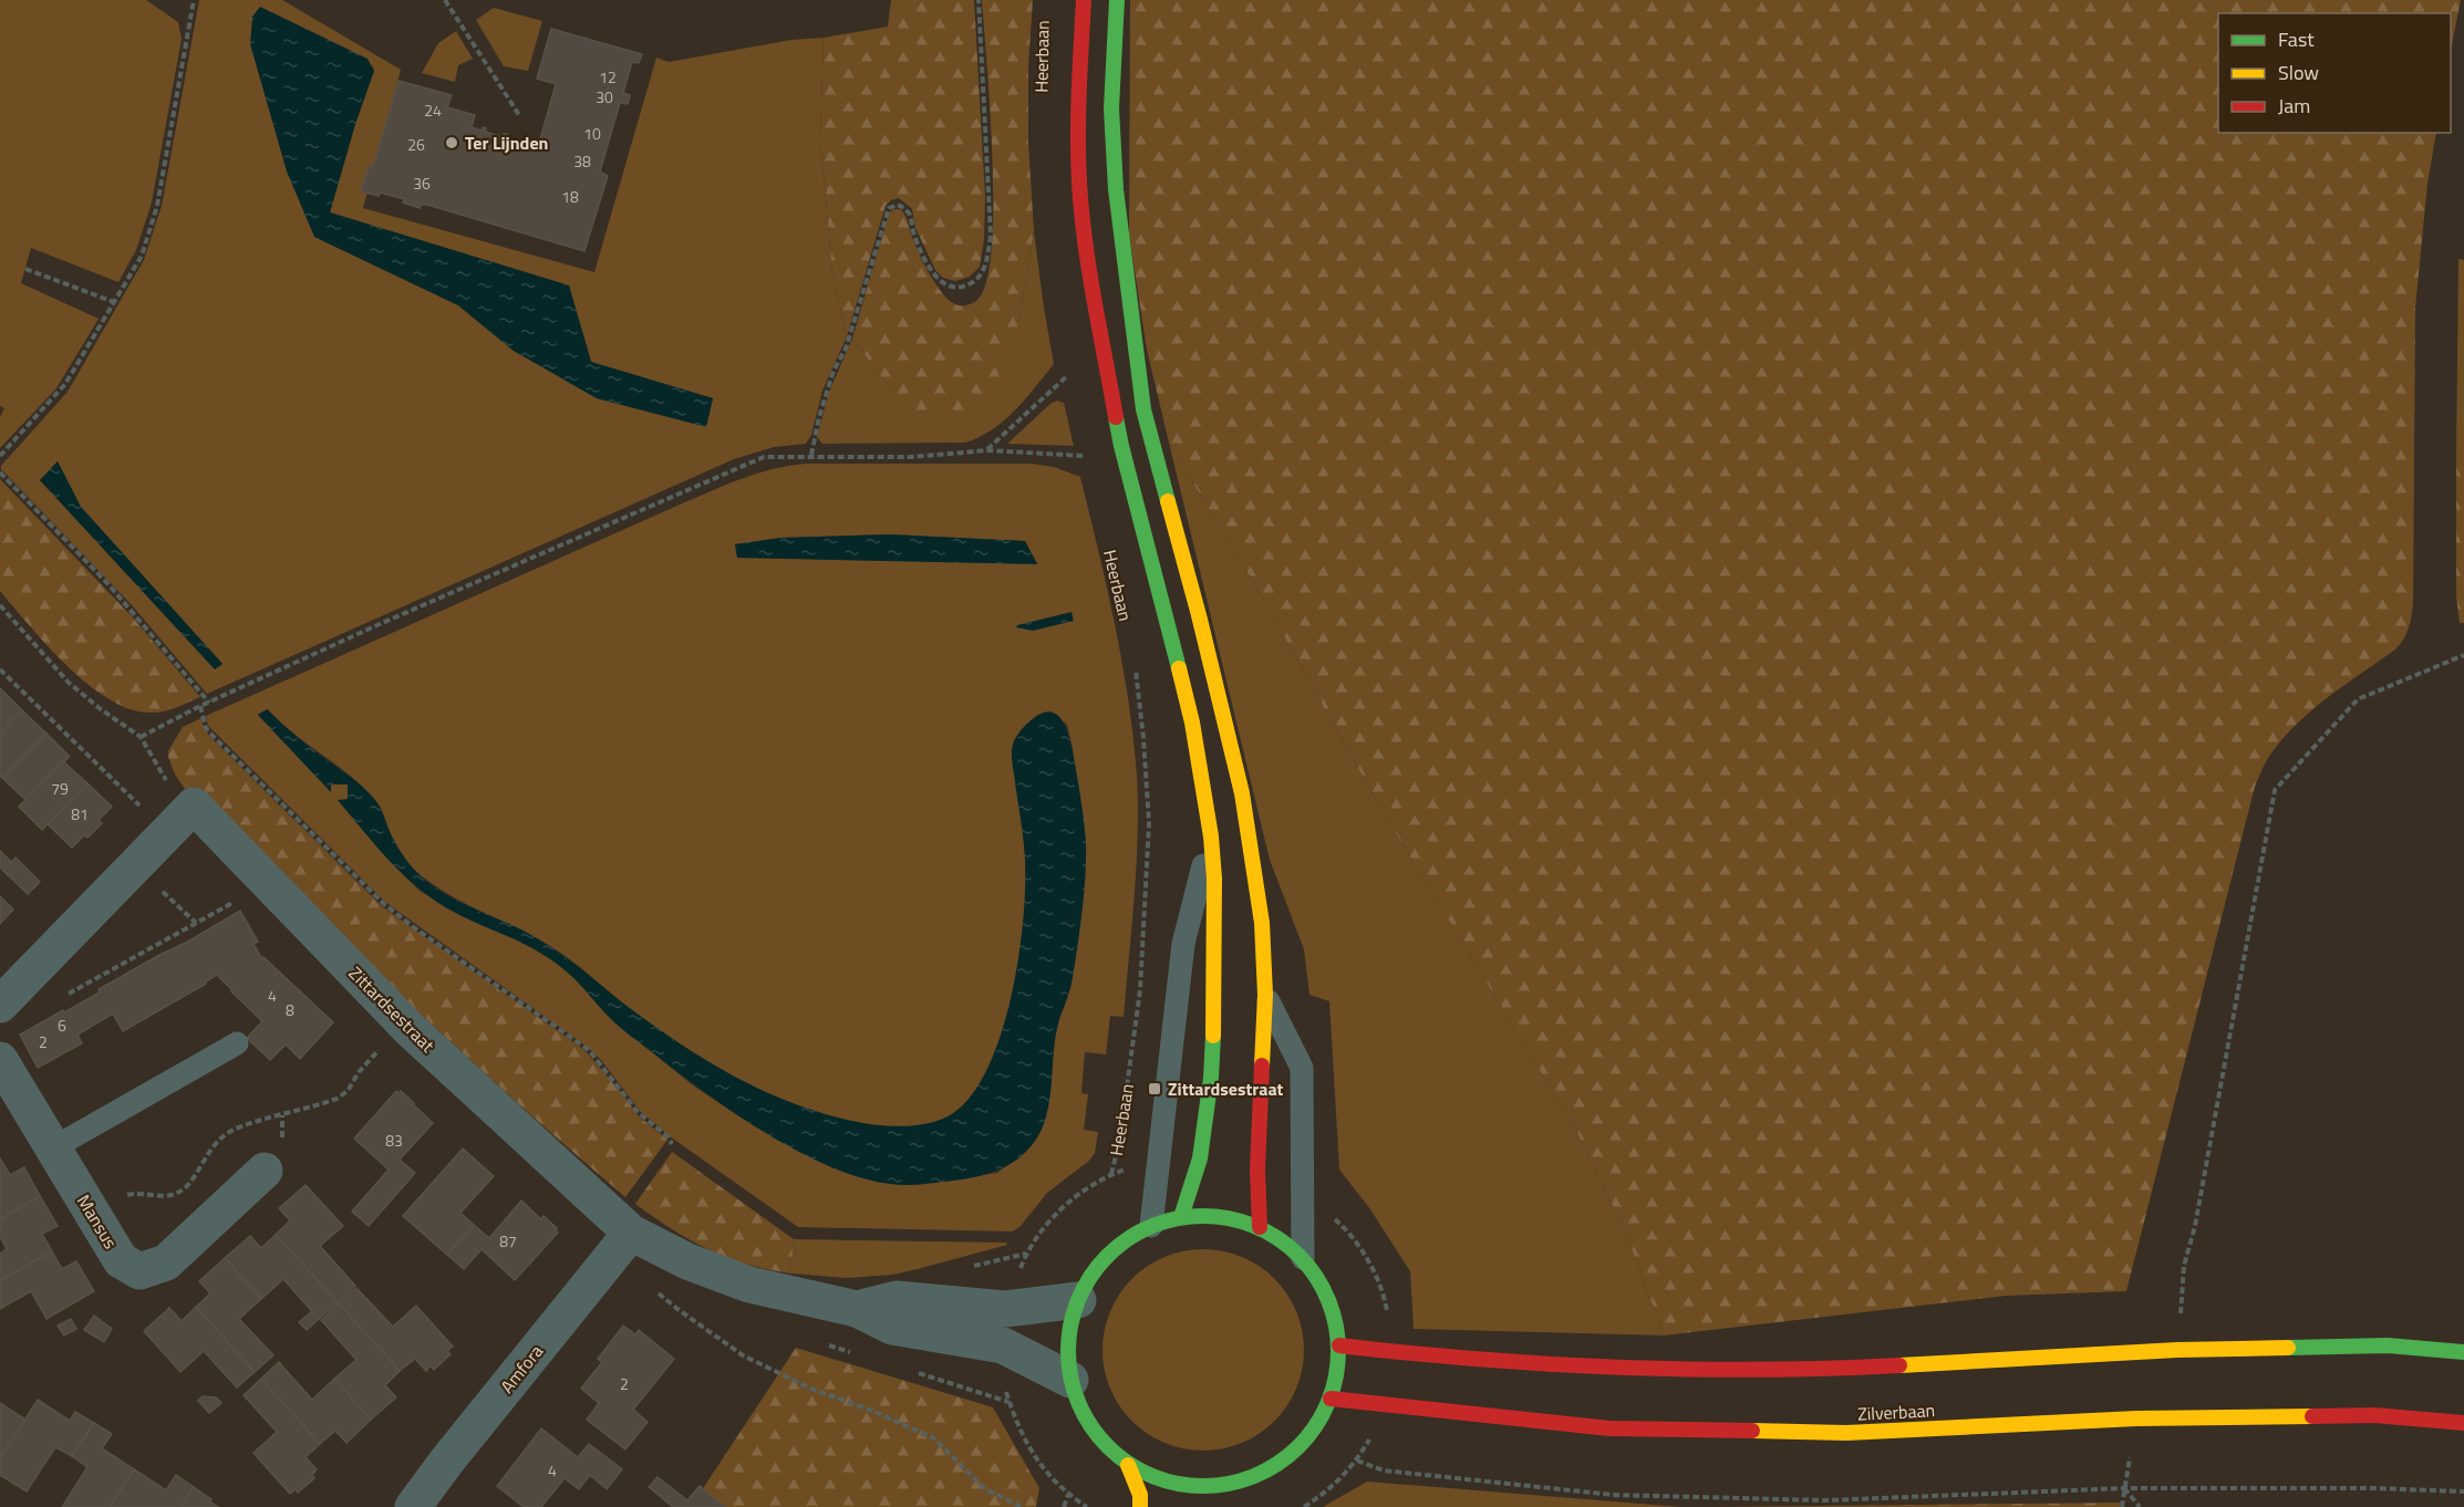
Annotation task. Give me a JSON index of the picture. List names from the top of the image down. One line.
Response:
{"streets":{"main road":["Heerbaan","Zilverbaan"],"street":["Zittardsestraat","Mansus","Amfora"]},"crossings":[["Zittardsestraat","Amfora"]],"places":{"other":["Ter Lijnden"],"transit":["Zittardsestraat"]},"house_numbers":["12","30","24","10","26","38","36","18","79","81","4","8","6","2","83","87","2","4"],"legend":["Fast","Slow","Jam"]}
